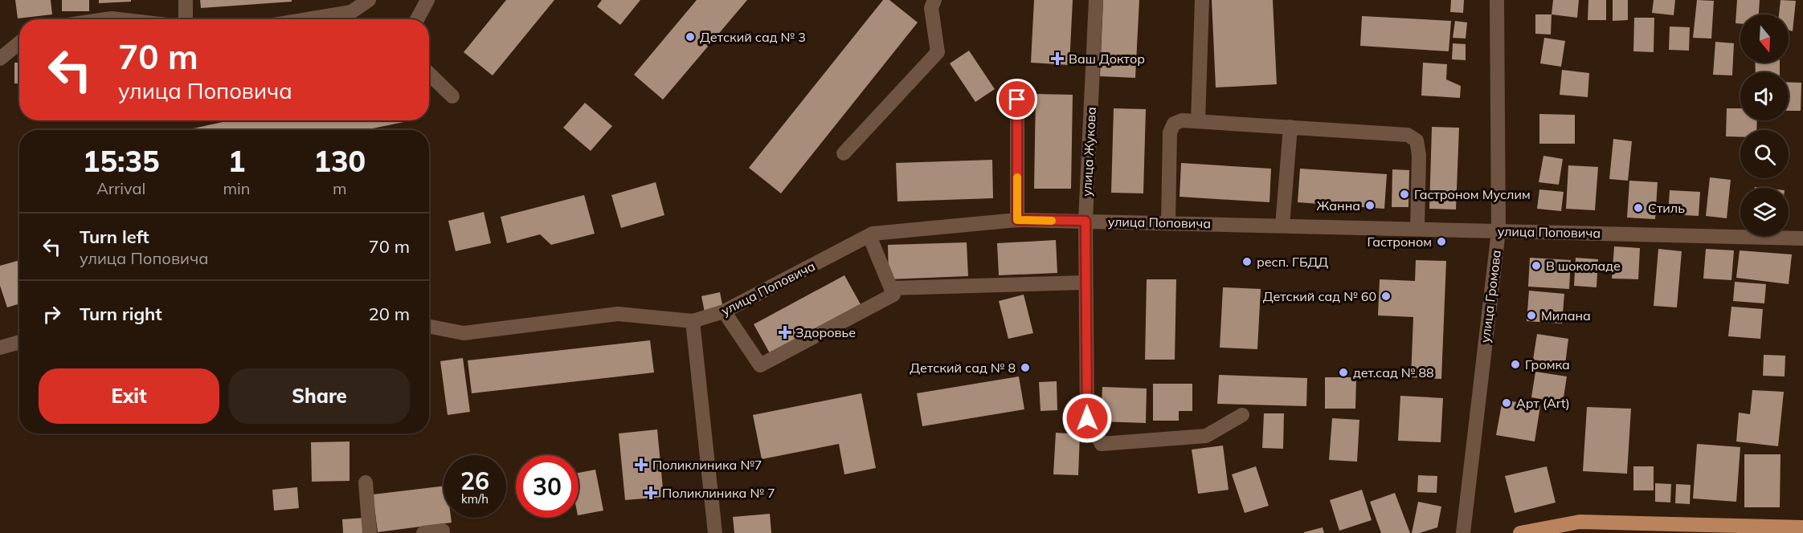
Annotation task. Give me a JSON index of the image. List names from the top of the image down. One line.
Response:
{"streets":{"street":["улица Жукова","улица Поповича","улица Громова"]},"crossings":[["улица Жукова","улица Поповича"],["улица Поповича","улица Громова"]],"places":{"other":["Детский сад № 3","Гастроном Муслим","Жанна","Стиль","Гастроном","респ. ГБДД","В шоколаде","Детский сад № 60","Милана","Громка","Детский сад № 8","дет.сад № 88","Арт (Art)"],"health":["Ваш Доктор","Здоровье","Поликлиника №7","Поликлиника № 7"]},"north":"bottom","page":{"turn":["70 m","улица Поповича"],"eta":["15:35","Arrival","1","min","130","m"],"list":[{"name":"Turn left","note":"улица Поповича","value":"70 m"},{"name":"Turn right","value":"20 m"}],"buttons":["Exit","Share"],"speed":"26 km/h","limit":"30"}}
